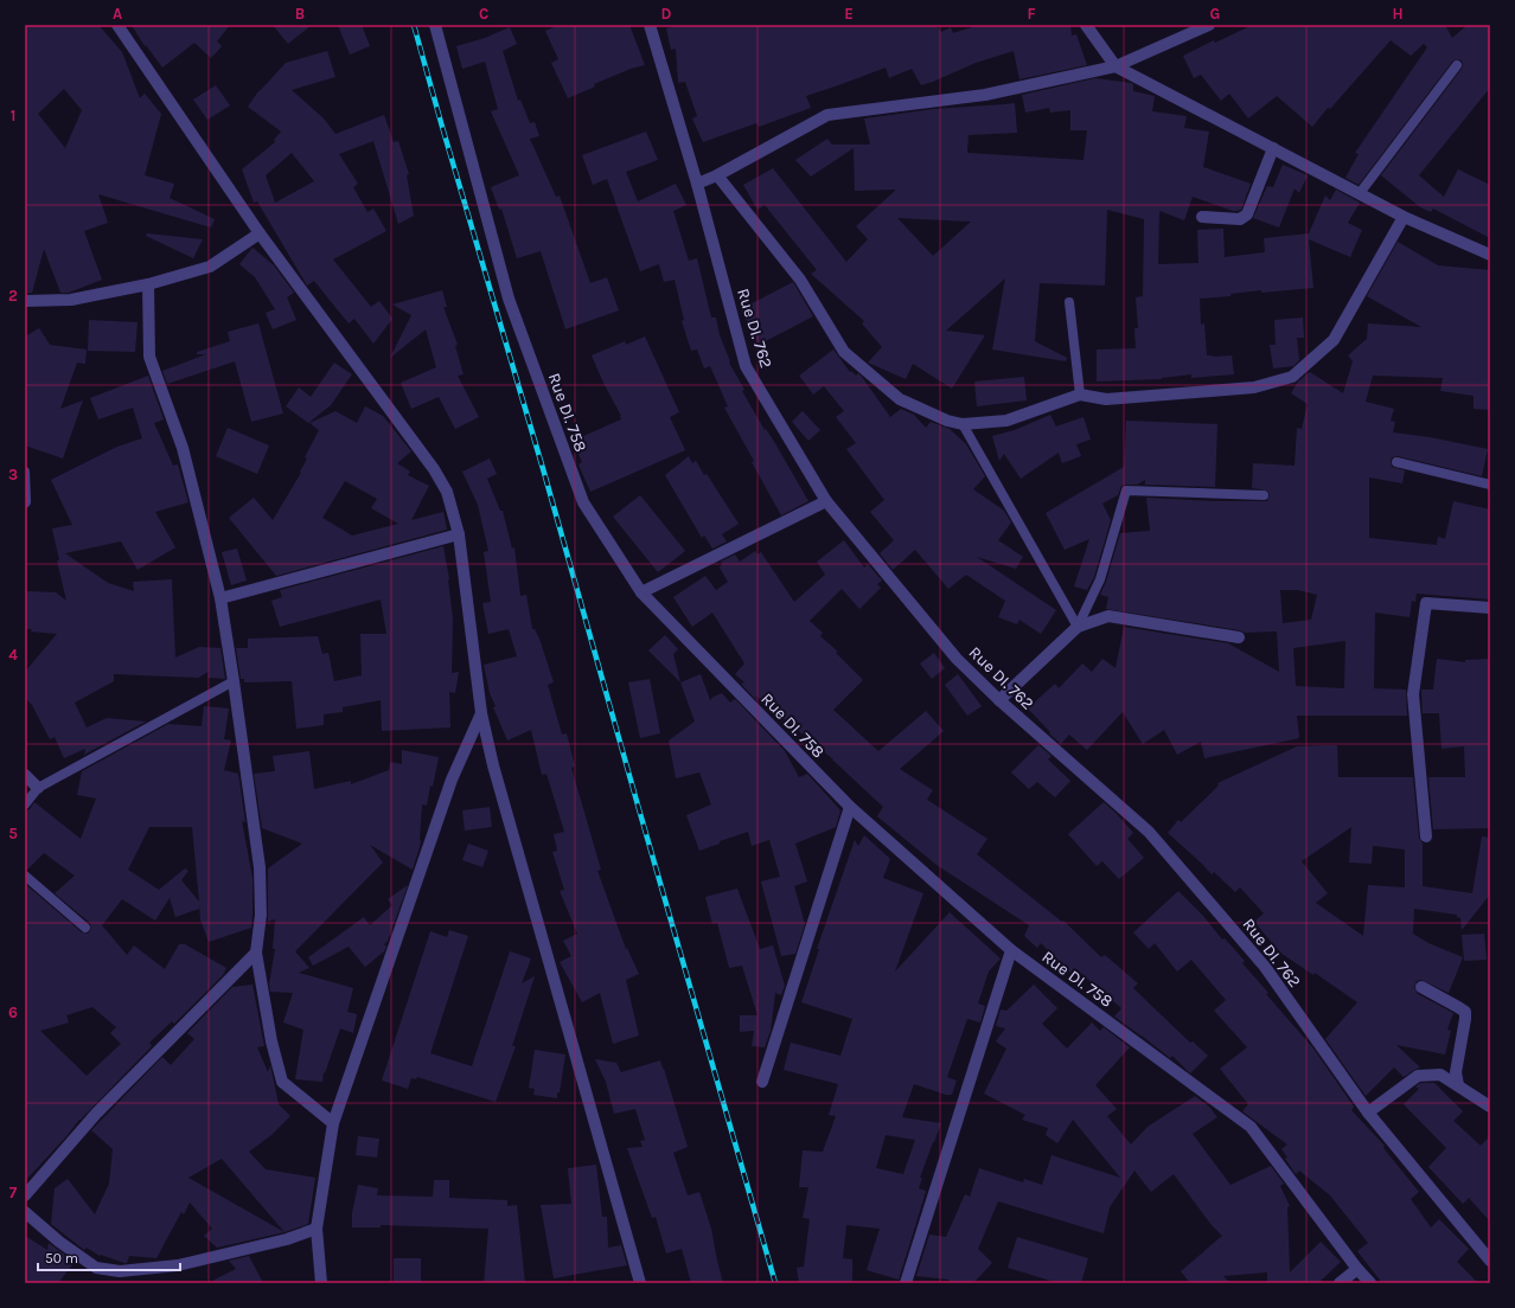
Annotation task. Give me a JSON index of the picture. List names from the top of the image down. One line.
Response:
{"streets":{"street":["Rue DI. 762","Rue DI. 758"]},"scale_bar":"50 m","grid":{"columns":["A","B","C","D","E","F","G","H"],"rows":["1","2","3","4","5","6","7"]}}
